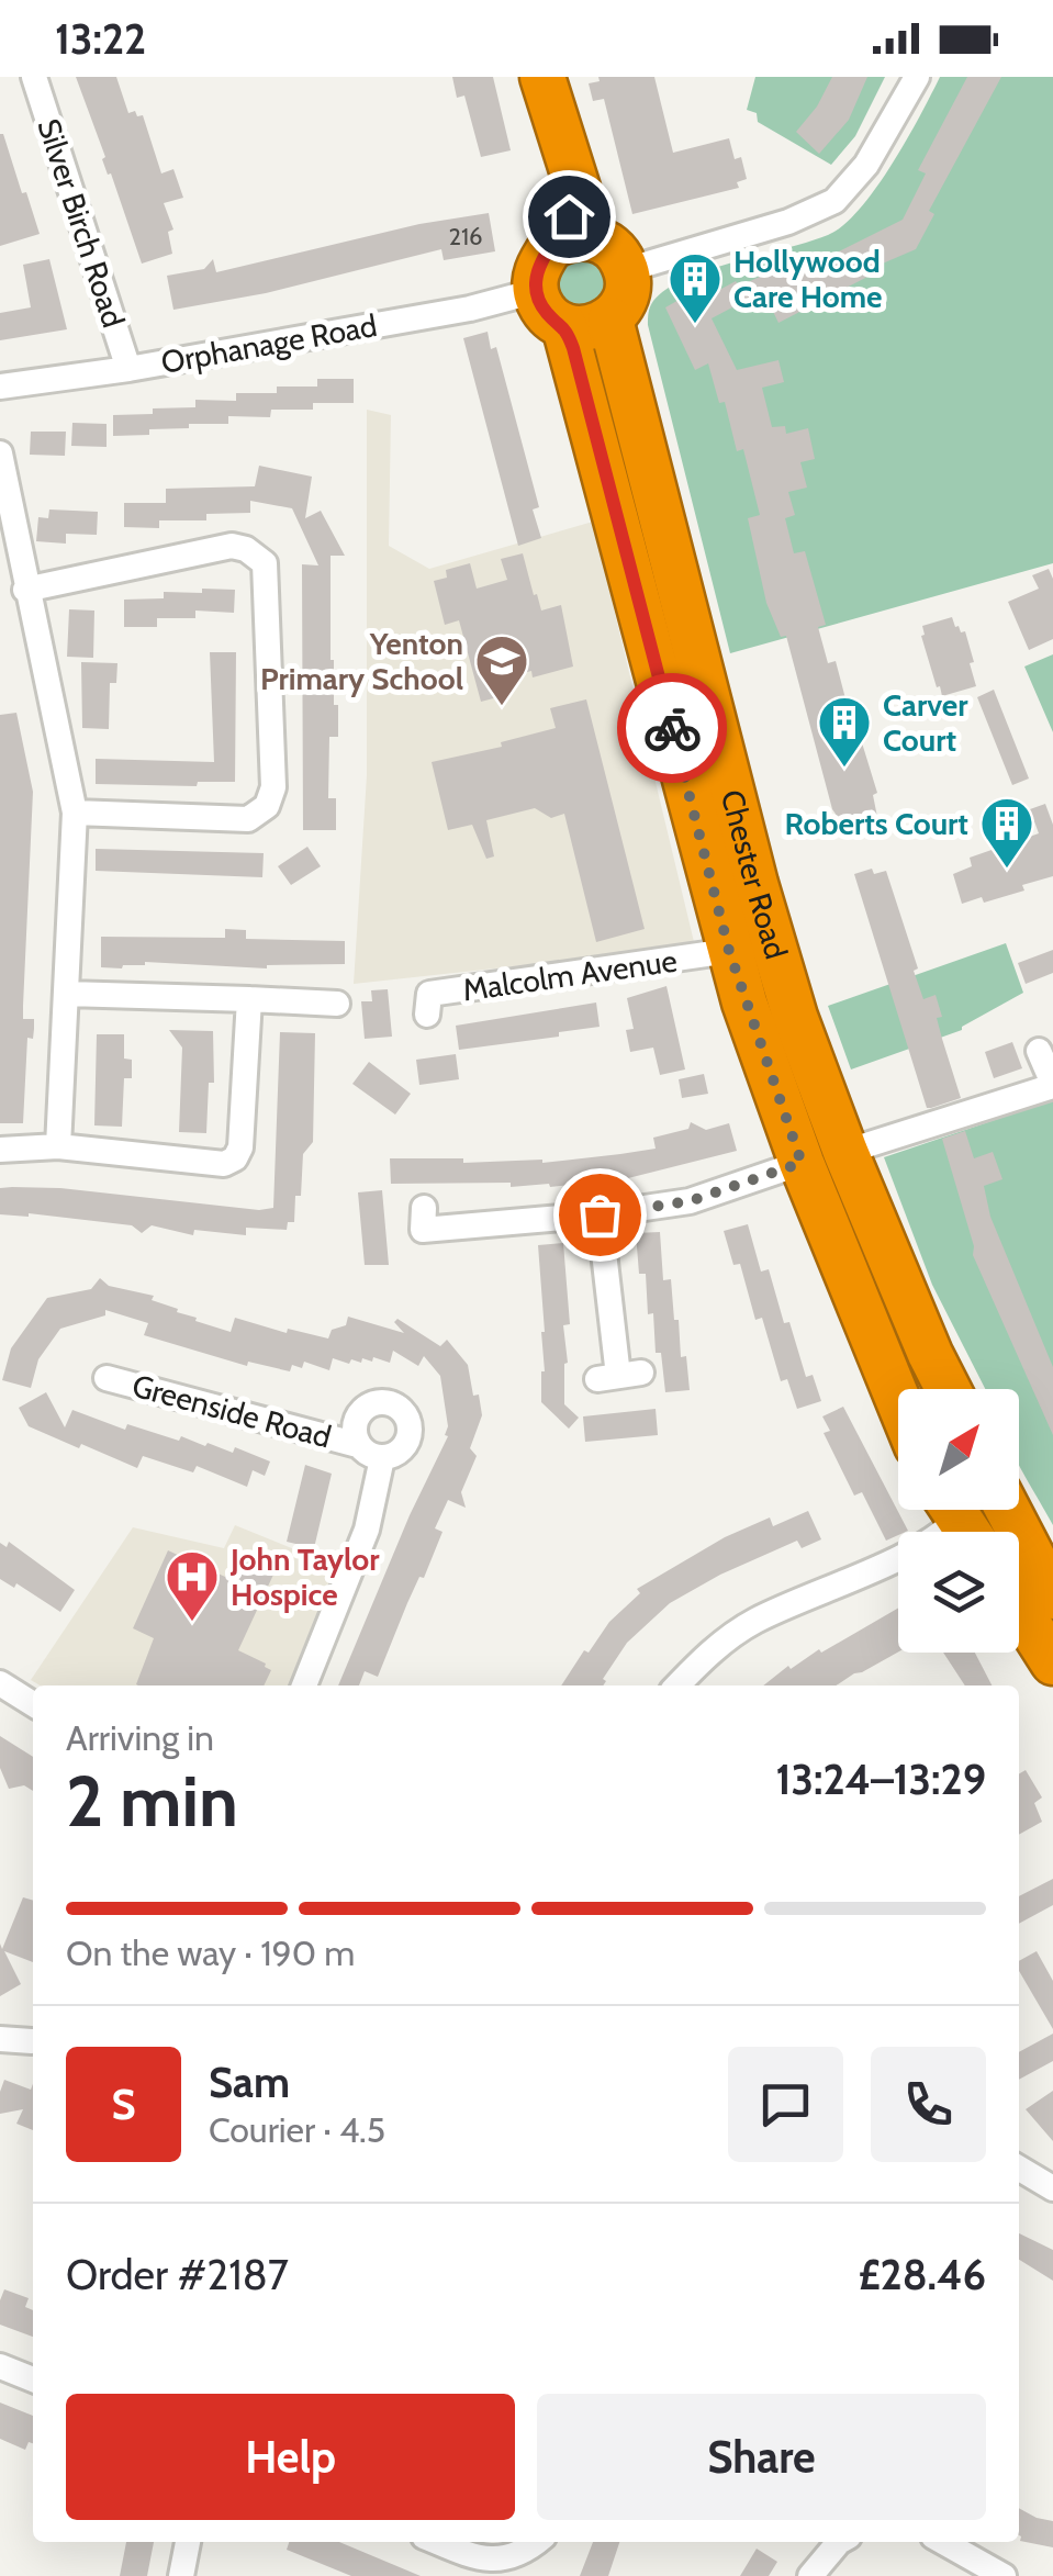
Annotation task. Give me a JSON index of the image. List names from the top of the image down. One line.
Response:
{"streets":{"highway":["Chester Road"],"street":["Silver Birch Road","Orphanage Road","Malcolm Avenue","Greenside Road"]},"crossings":[["Silver Birch Road","Orphanage Road"],["Orphanage Road","Chester Road"],["Chester Road","Malcolm Avenue"]],"places":{"building":["Hollywood Care Home","Carver Court","Roberts Court"],"school or university":["Yenton Primary School"],"hospital":["John Taylor Hospice"]},"house_numbers":["216"],"north":"top right","page":{"status":"13:22","heading":["2 min","Arriving in","13:24–13:29"],"panel":["Sam","Courier · 4.5","Order #2187","£28.46"],"bar":"On the way · 190 m","round":"S","buttons":["Help","Share"]}}
